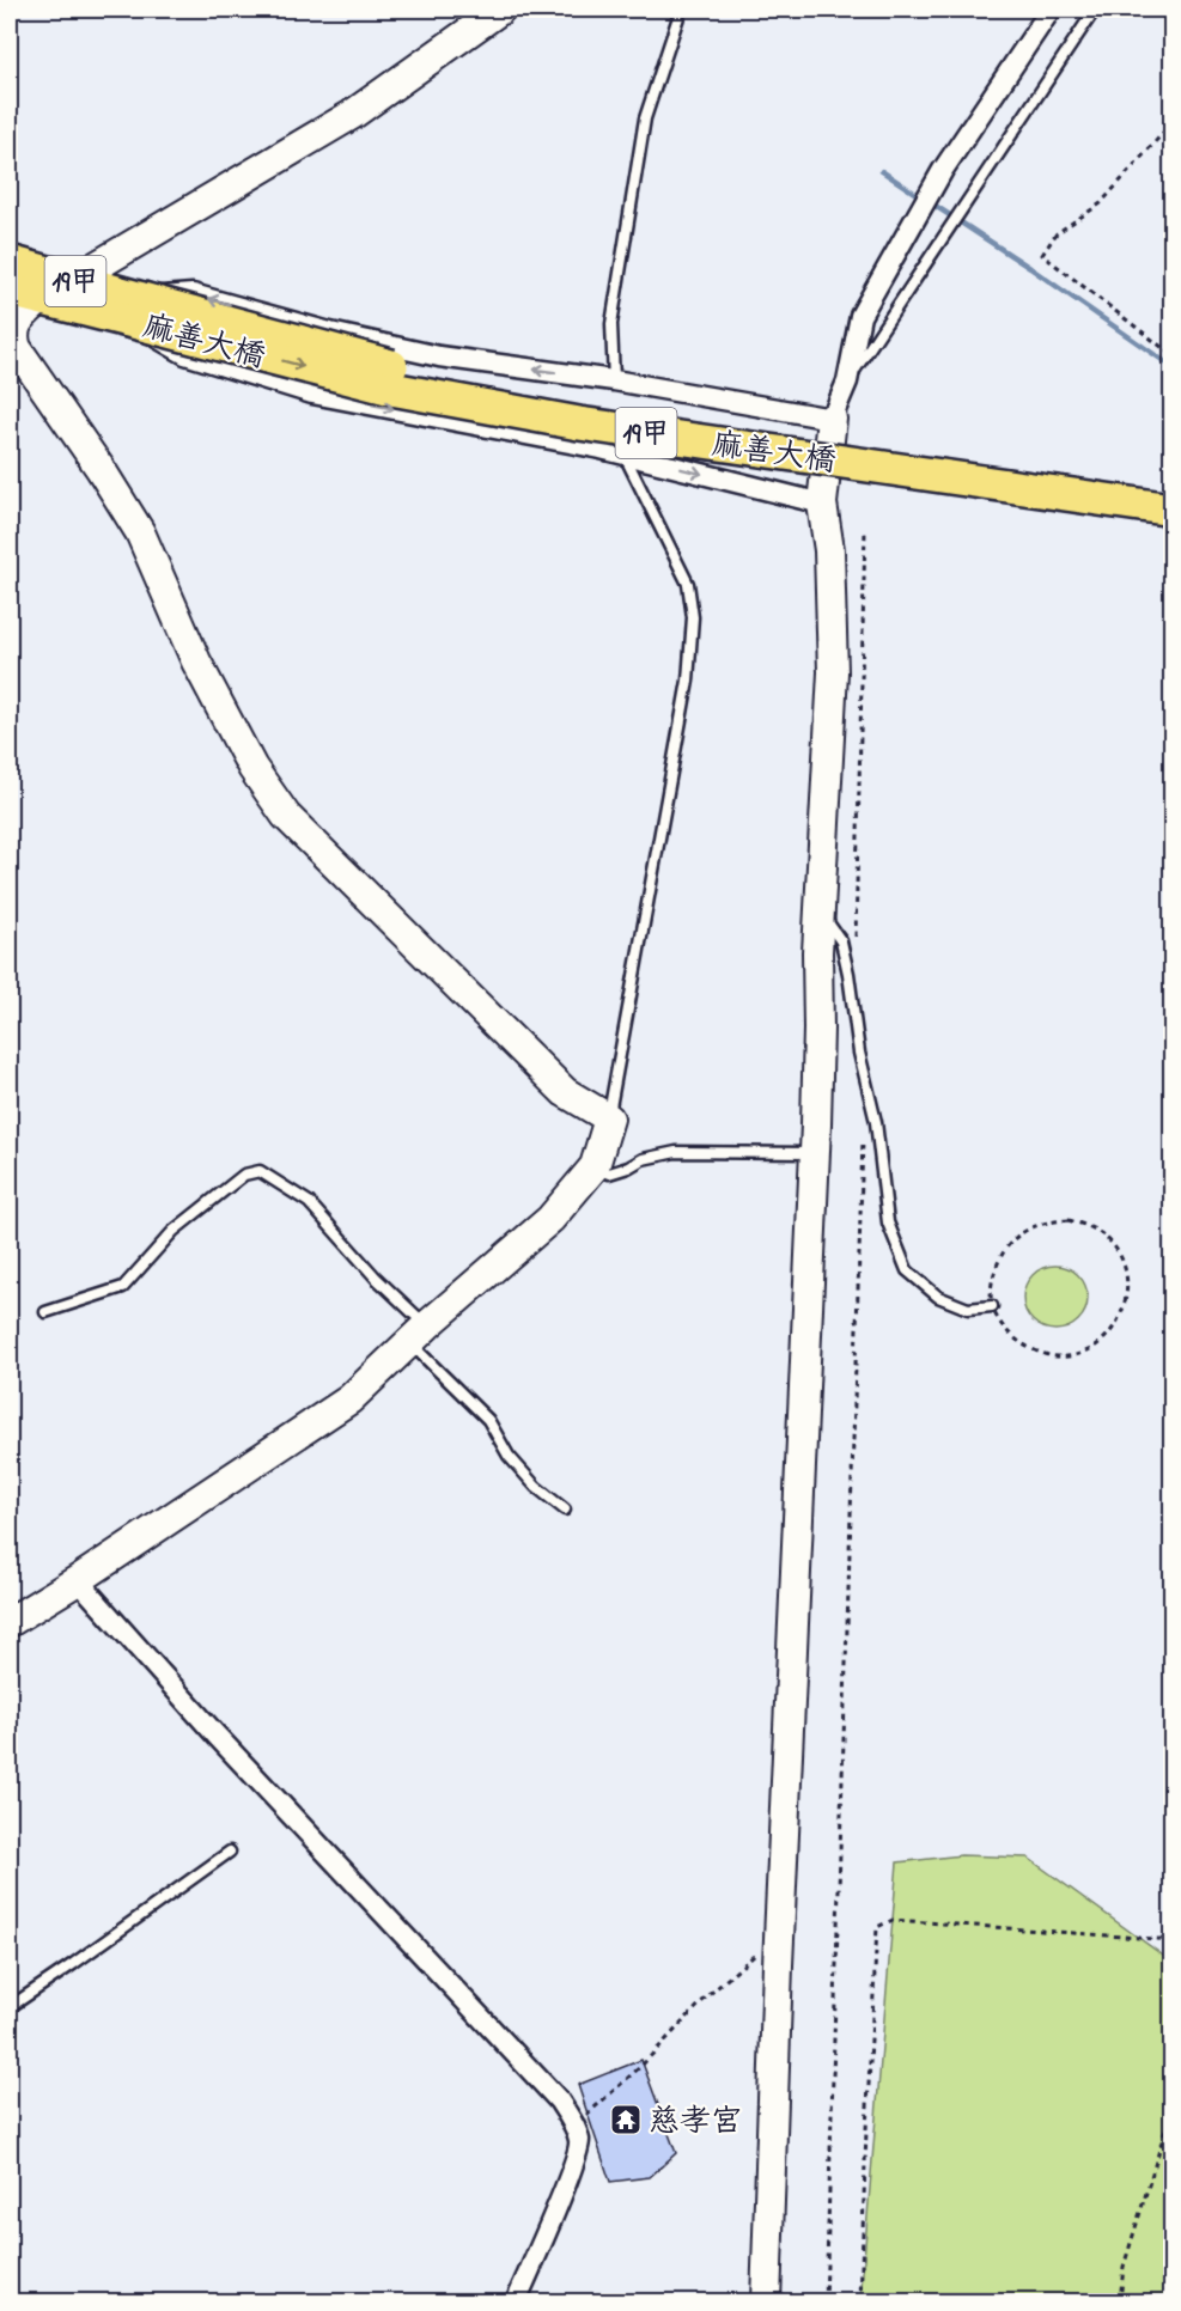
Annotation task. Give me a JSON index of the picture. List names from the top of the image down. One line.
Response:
{"streets":{"main road":["19甲","麻善大橋"]},"crossings":[["19甲","麻善大橋"]],"places":{"temple":["慈孝宮"]}}
